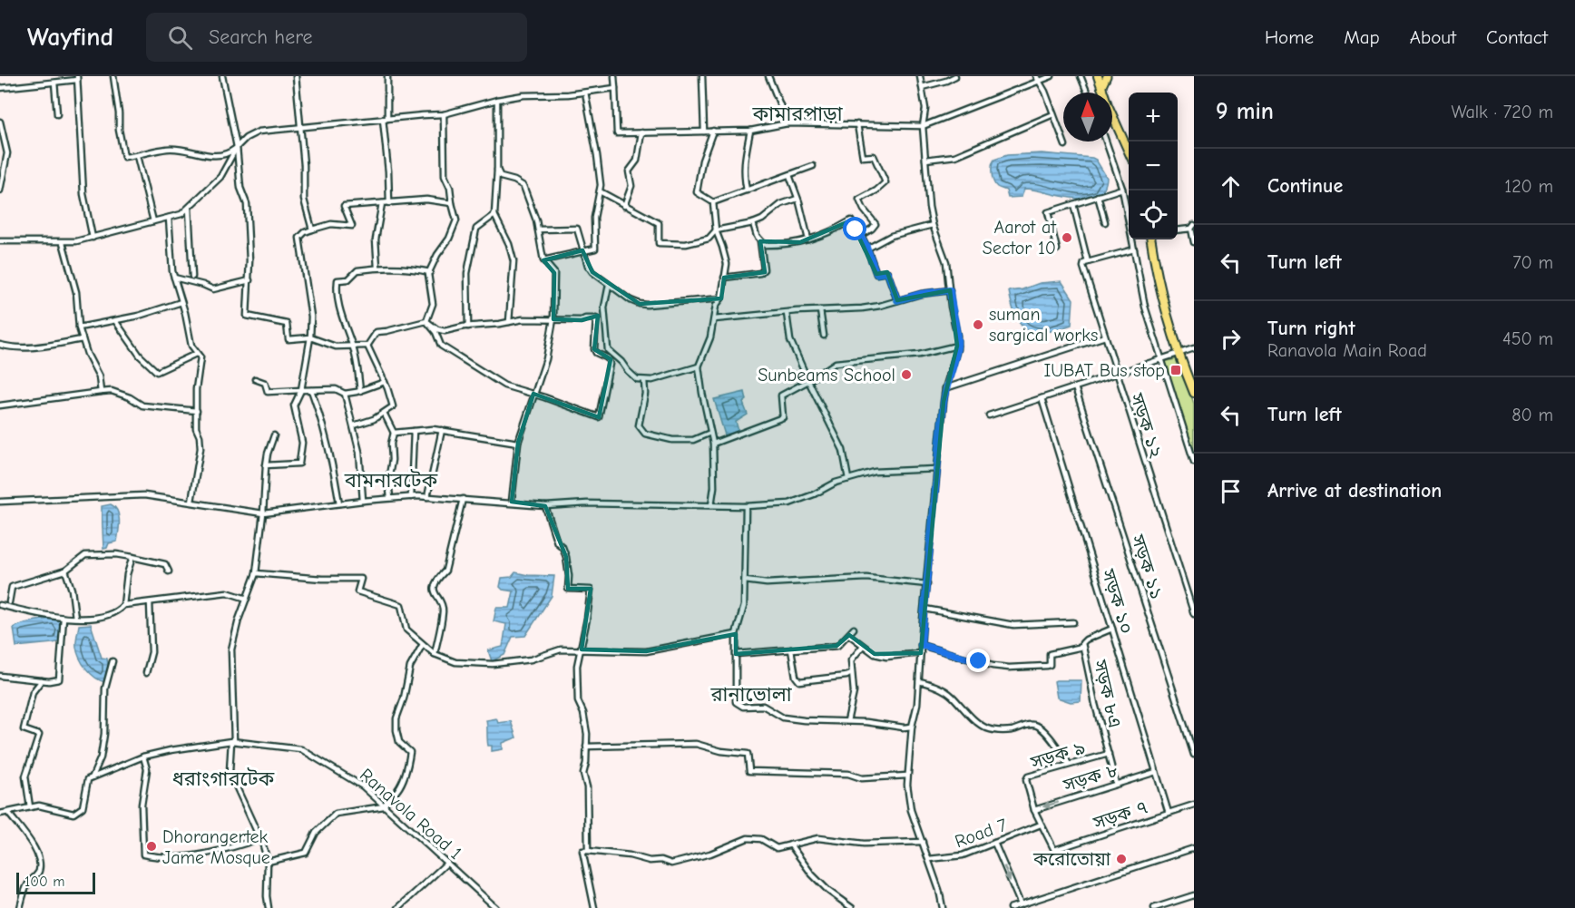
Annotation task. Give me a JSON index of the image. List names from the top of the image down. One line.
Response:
{"streets":{"street":["সড়ক ১২","সড়ক ১১","সড়ক ১০","সড়ক ৮এ","সড়ক ৯","সড়ক ৮","Ranavola Road 1","সড়ক ৭","Road 7"]},"crossings":[["সড়ক ১০","সড়ক ৮এ"],["সড়ক ১০","সড়ক ৮"],["সড়ক ১০","সড়ক ৭"],["সড়ক ৮এ","সড়ক ৯"],["সড়ক ৮এ","সড়ক ৮"],["সড়ক ৯","সড়ক ৮"],["সড়ক ৯","সড়ক ৭"],["সড়ক ৯","Road 7"]],"one_way":["সড়ক ৮"],"districts":["কামারপাড়া","বামনারটেক","রানাভোলা","ধরাংগারটেক"],"places":{"other":["Aarot at Sector 10","suman sargical works","Sunbeams School","Dhorangertek Jame Mosque","করোতোয়া"],"transit":["IUBAT Bus stop"]},"scale_bar":"100 m","north":"top","page":{"header":"Wayfind","search":"Search here","nav":["Home","Map","About","Contact"],"heading":["9 min","Walk · 720 m"],"map_buttons":["+","−"],"list":[["Continue","120 m"],["Turn left","70 m"],["Turn right","Ranavola Main Road","450 m"],["Turn left","80 m"],"Arrive at destination"],"scale":"100 m"}}
